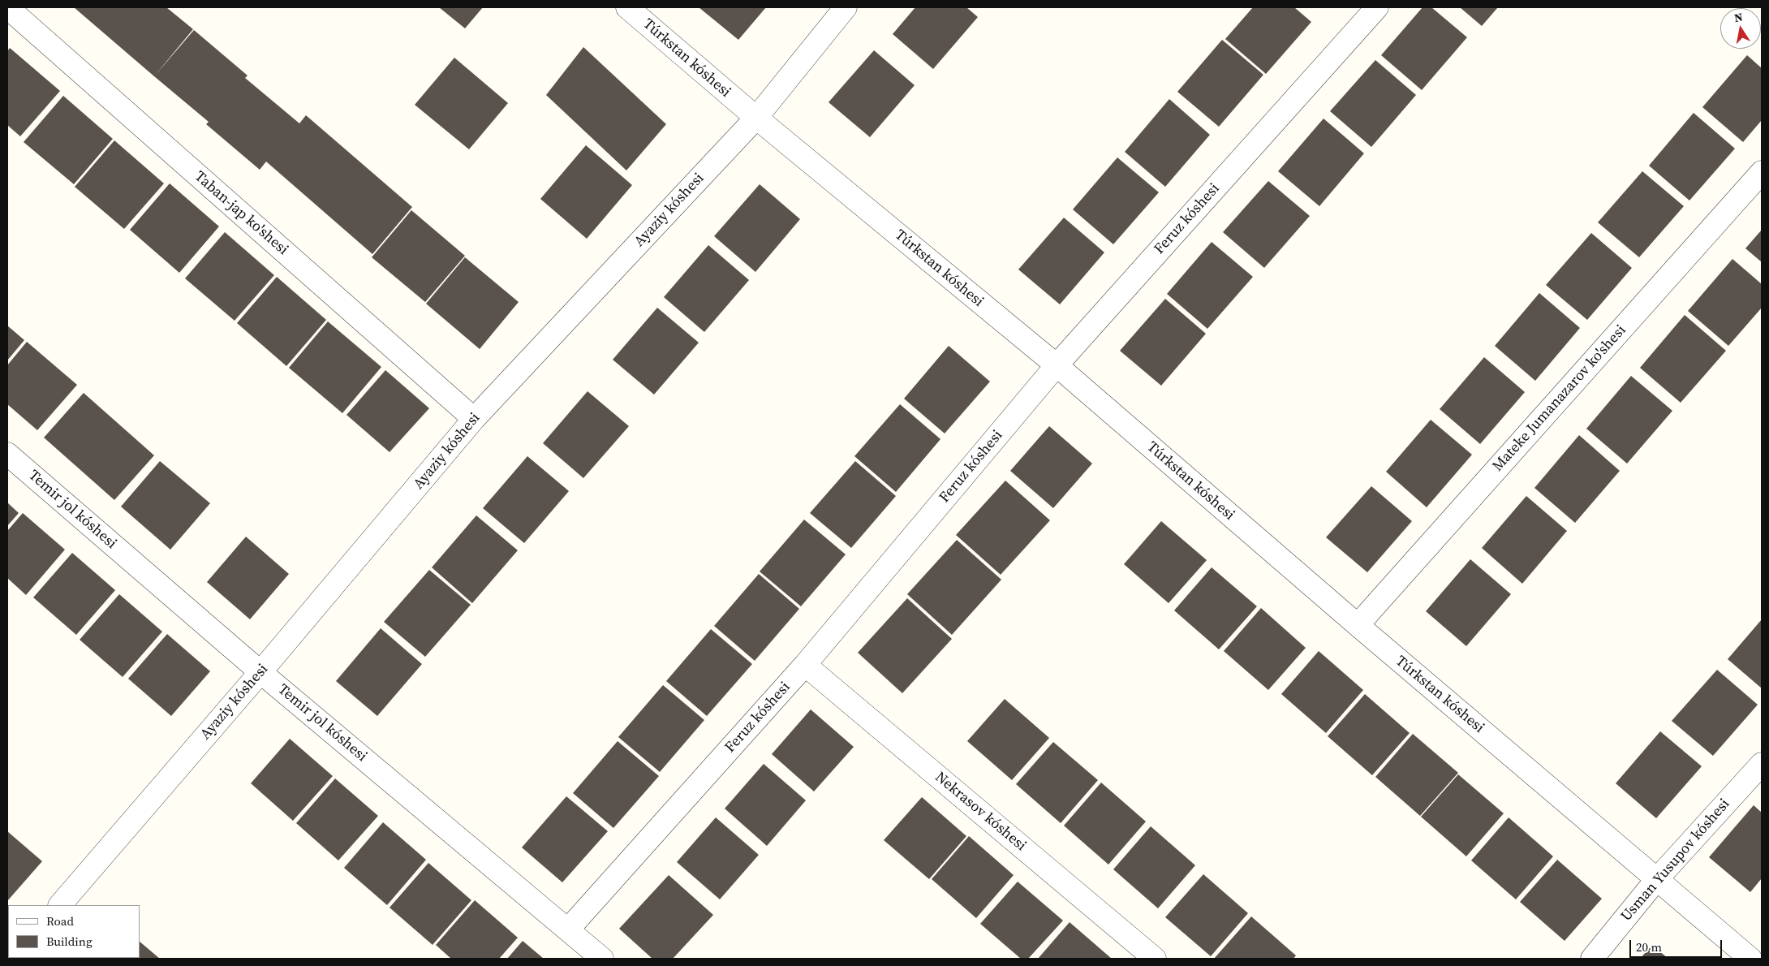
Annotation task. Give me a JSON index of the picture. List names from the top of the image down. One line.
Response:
{"streets":{"street":["Túrkstan kóshesi","Ayaziy kóshesi","Taban-jap ko'shesi","Feruz kóshesi","Mateke Jumanazarov ko'shesi","Temir jol kóshesi","Nekrasov kóshesi","Usman Yusupov kóshesi"]},"crossings":[["Túrkstan kóshesi","Ayaziy kóshesi"],["Túrkstan kóshesi","Feruz kóshesi"],["Túrkstan kóshesi","Mateke Jumanazarov ko'shesi"],["Túrkstan kóshesi","Usman Yusupov kóshesi"],["Ayaziy kóshesi","Taban-jap ko'shesi"],["Ayaziy kóshesi","Temir jol kóshesi"],["Feruz kóshesi","Temir jol kóshesi"],["Feruz kóshesi","Nekrasov kóshesi"]],"legend":["Road","Building"],"scale_bar":"20 m","north":"top"}
